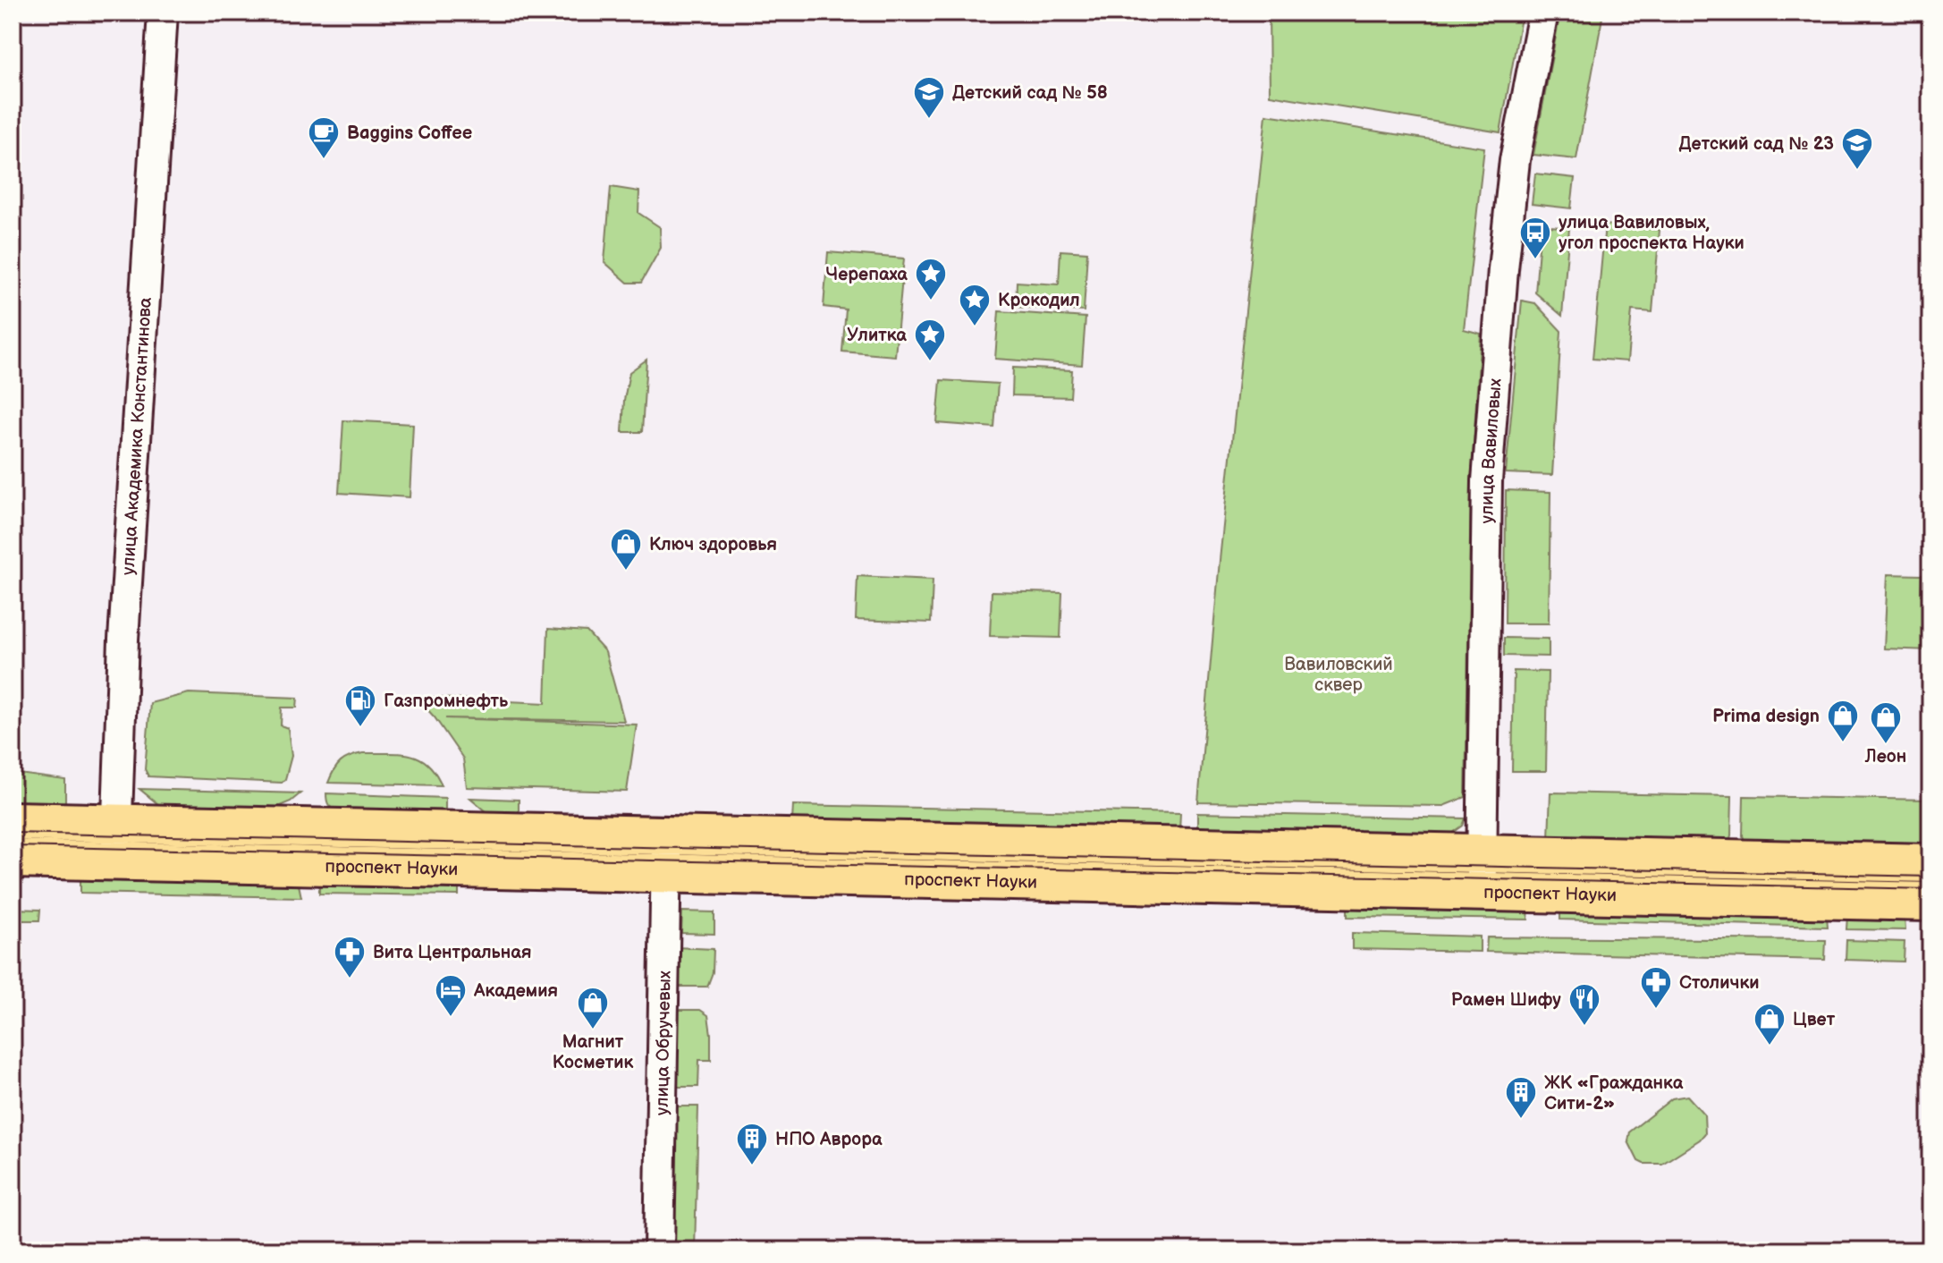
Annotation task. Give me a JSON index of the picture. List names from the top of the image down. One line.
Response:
{"streets":{"main road":["проспект Науки"],"street":["улица Академика Константинова","улица Вавиловых","улица Обручевых"]},"crossings":[["улица Академика Константинова","проспект Науки"],["улица Вавиловых","проспект Науки"],["проспект Науки","улица Обручевых"]],"parks":["Вавиловский сквер"],"places":{"school or university":["Детский сад № 58","Детский сад № 23"],"cafe":["Baggins Coffee"],"bus stop":["улица Вавиловых, угол проспекта Науки"],"place":["Черепаха","Крокодил","Улитка"],"shop":["Ключ здоровья","Prima design","Леон","Магнит Косметик","Цвет"],"fuel station":["Газпромнефть"],"pharmacy":["Вита Центральная","Столички"],"hotel":["Академия"],"restaurant":["Рамен Шифу"],"building":["ЖК «Гражданка Сити-2»","НПО Аврора"]}}
